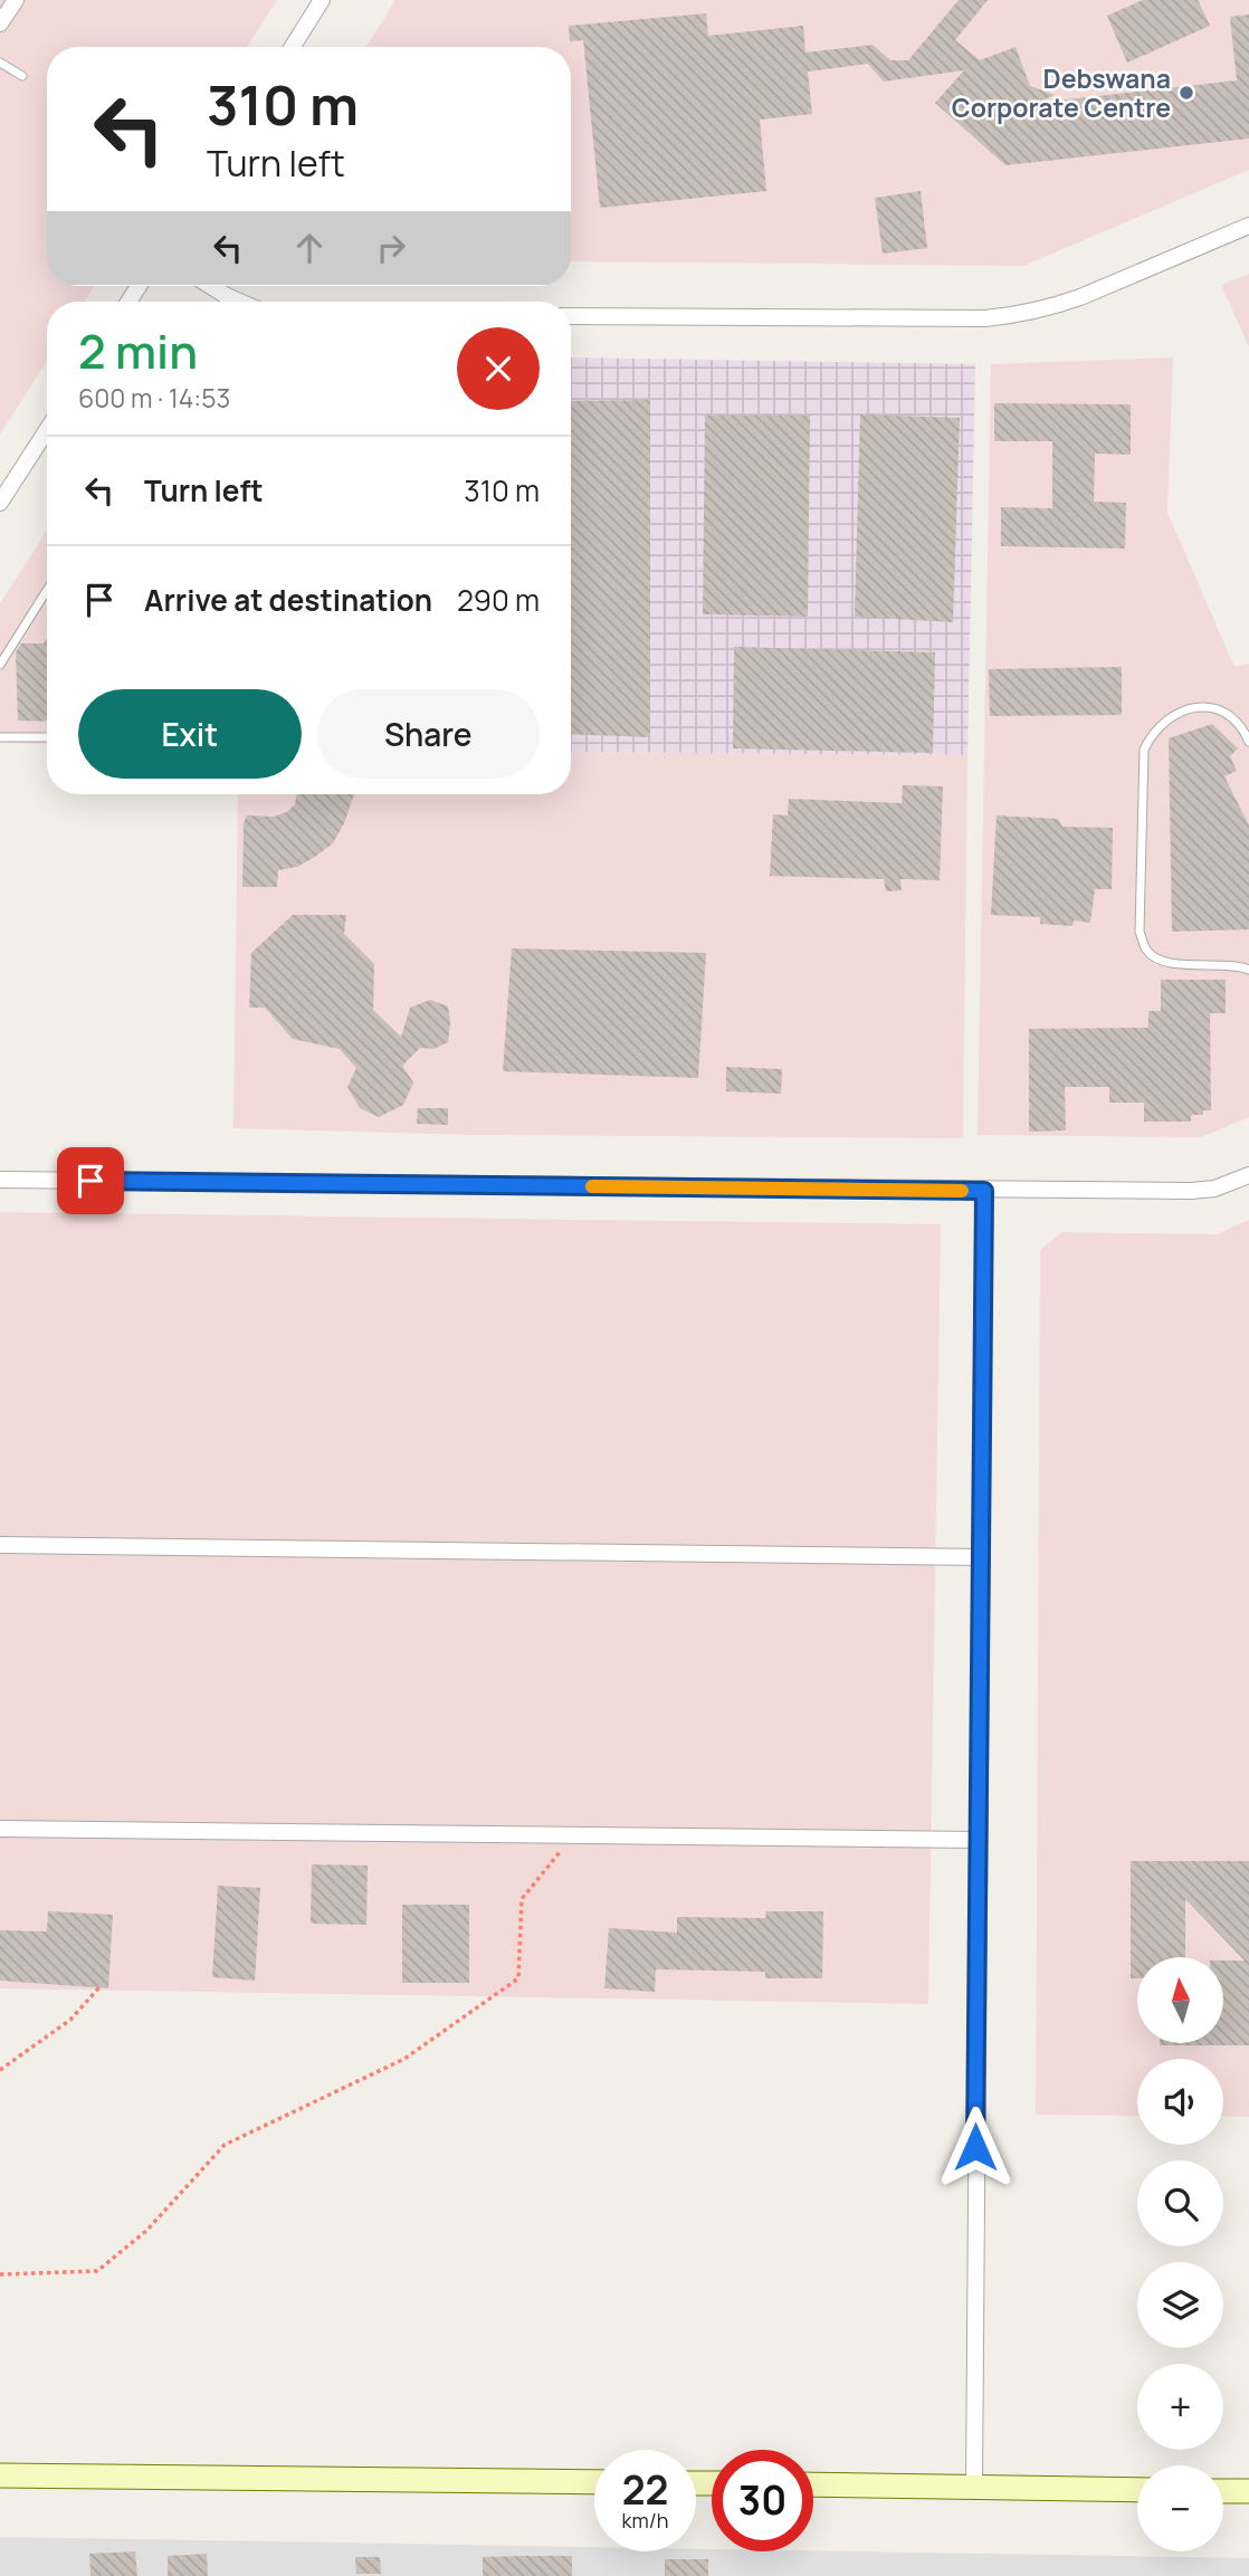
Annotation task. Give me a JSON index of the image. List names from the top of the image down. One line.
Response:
{"places":["Debswana Corporate Centre"],"north":"top","page":{"turn":["310 m","Turn left"],"heading":["2 min","600 m · 14:53"],"list":[{"name":"Turn left","value":"310 m"},{"name":"Arrive at destination","value":"290 m"}],"buttons":["Exit","Share"],"map_buttons":["+","−"],"speed":"22 km/h","limit":"30"}}
